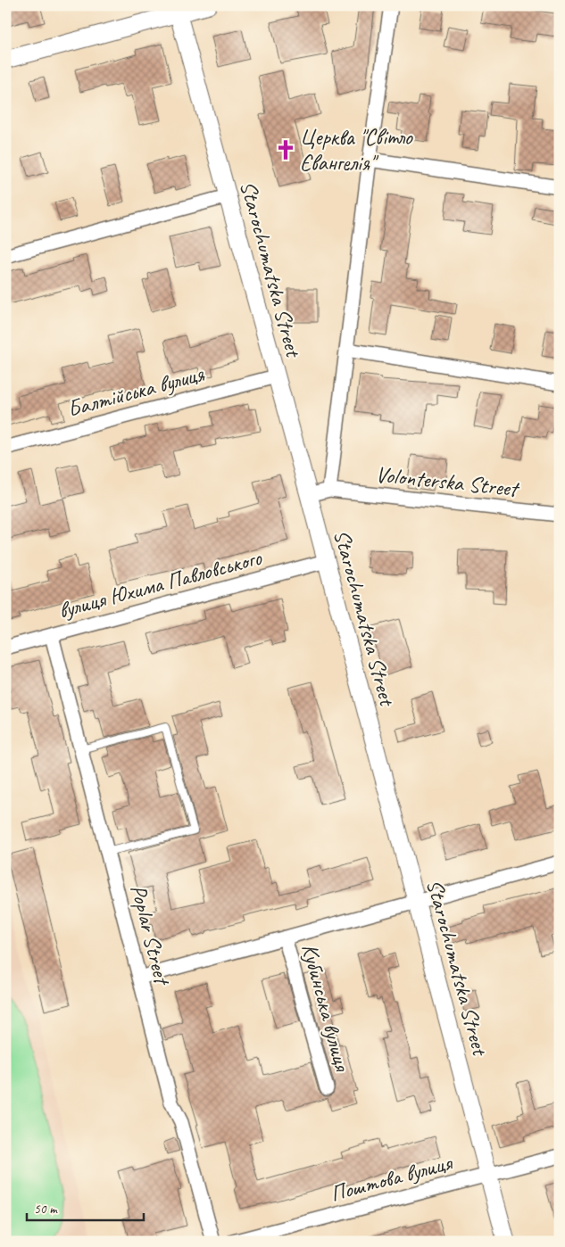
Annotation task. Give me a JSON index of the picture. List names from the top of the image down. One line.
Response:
{"streets":{"street":["Starochumatska Street","Балтійська вулиця","Volonterska Street","вулиця Юхима Павловського","Poplar Street","Кубинська вулиця","Поштова вулиця"]},"crossings":[["Starochumatska Street","Балтійська вулиця"],["Starochumatska Street","вулиця Юхима Павловського"],["Starochumatska Street","Кубинська вулиця"],["Starochumatska Street","Поштова вулиця"],["вулиця Юхима Павловського","Poplar Street"],["Poplar Street","Кубинська вулиця"]],"places":{"church":["Церква \"Світло Євангелія\""]},"scale_bar":"50 m"}
